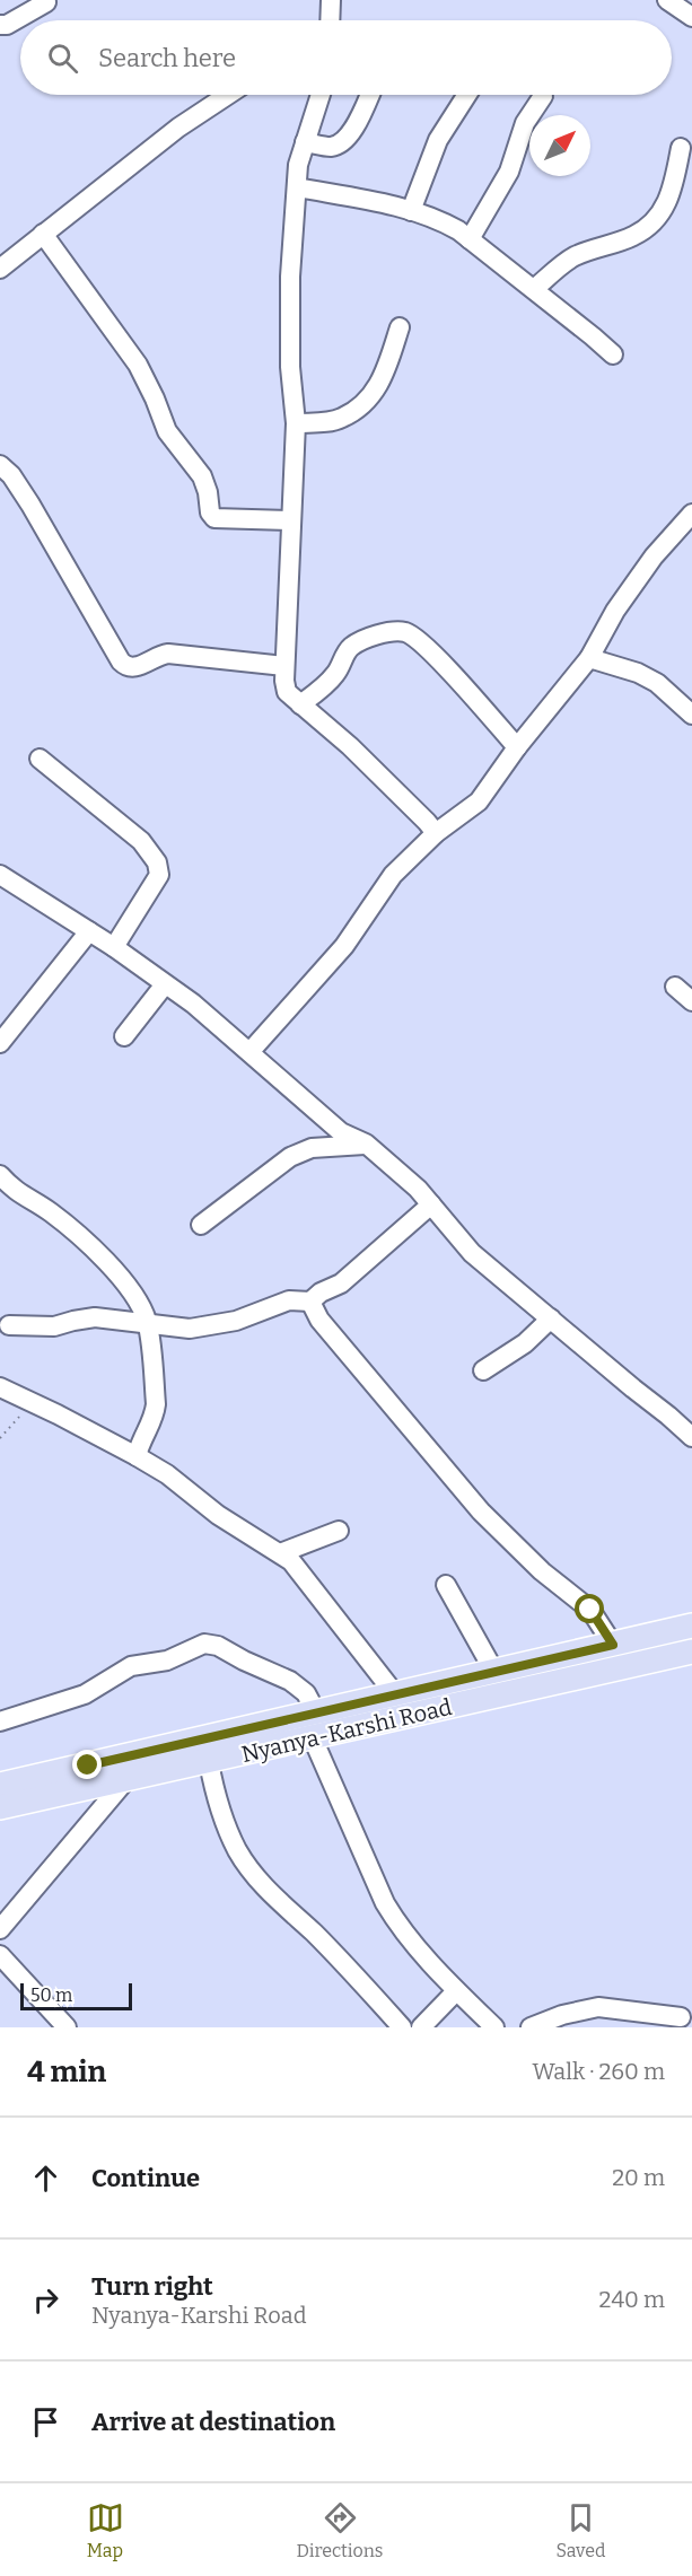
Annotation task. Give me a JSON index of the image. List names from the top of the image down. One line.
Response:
{"streets":{"main road":["Nyanya-Karshi Road"]},"scale_bar":"50 m","north":"top right","page":{"search":"Search here","scale":"50 m","heading":["4 min","Walk · 260 m"],"list":[["Continue","20 m"],["Turn right","Nyanya-Karshi Road","240 m"],"Arrive at destination"],"nav":["Map","Directions","Saved"]}}
